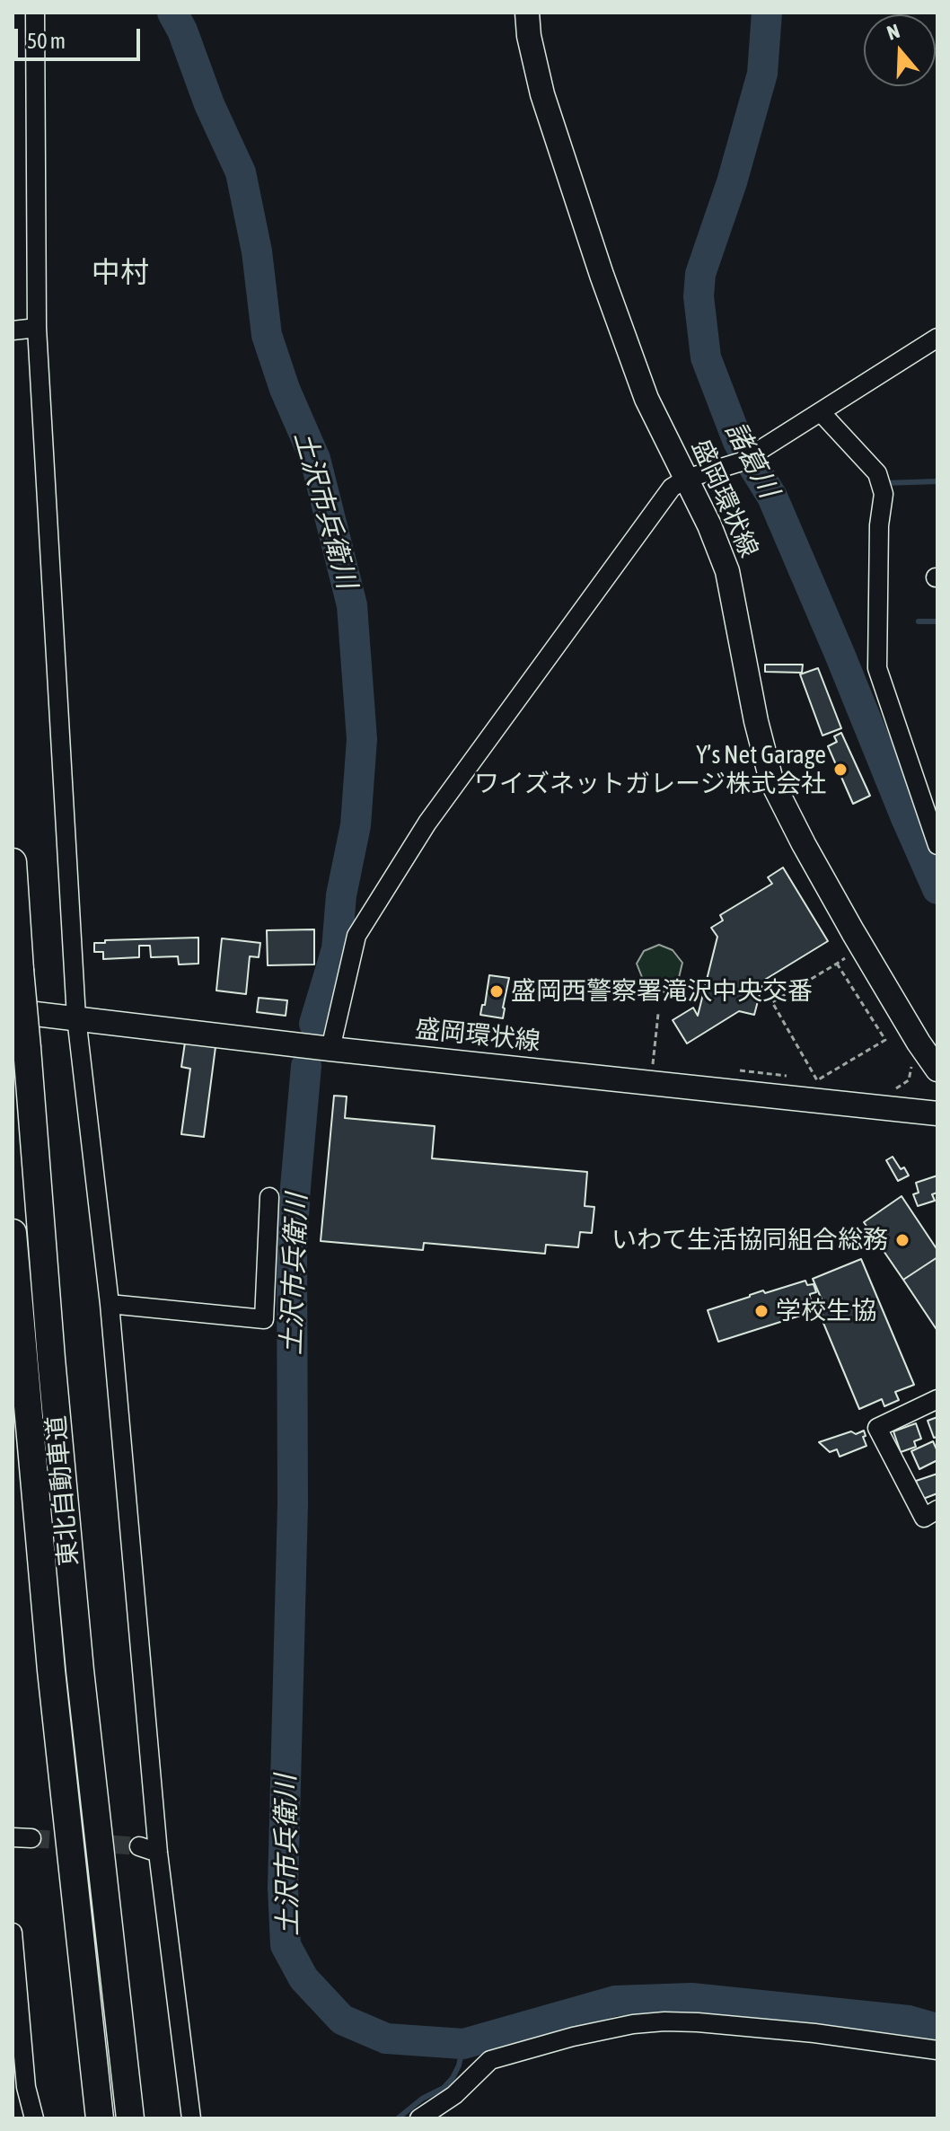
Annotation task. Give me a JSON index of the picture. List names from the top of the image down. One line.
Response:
{"streets":{"highway":["東北自動車道"],"main road":["盛岡環状線"]},"districts":["中村"],"water":["諸葛川","土沢市兵衛川"],"places":["Y’s Net Garage ワイズネットガレージ株式会社","盛岡西警察署滝沢中央交番","いわて生活協同組合総務","学校生協"],"scale_bar":"50 m","north":"top"}
